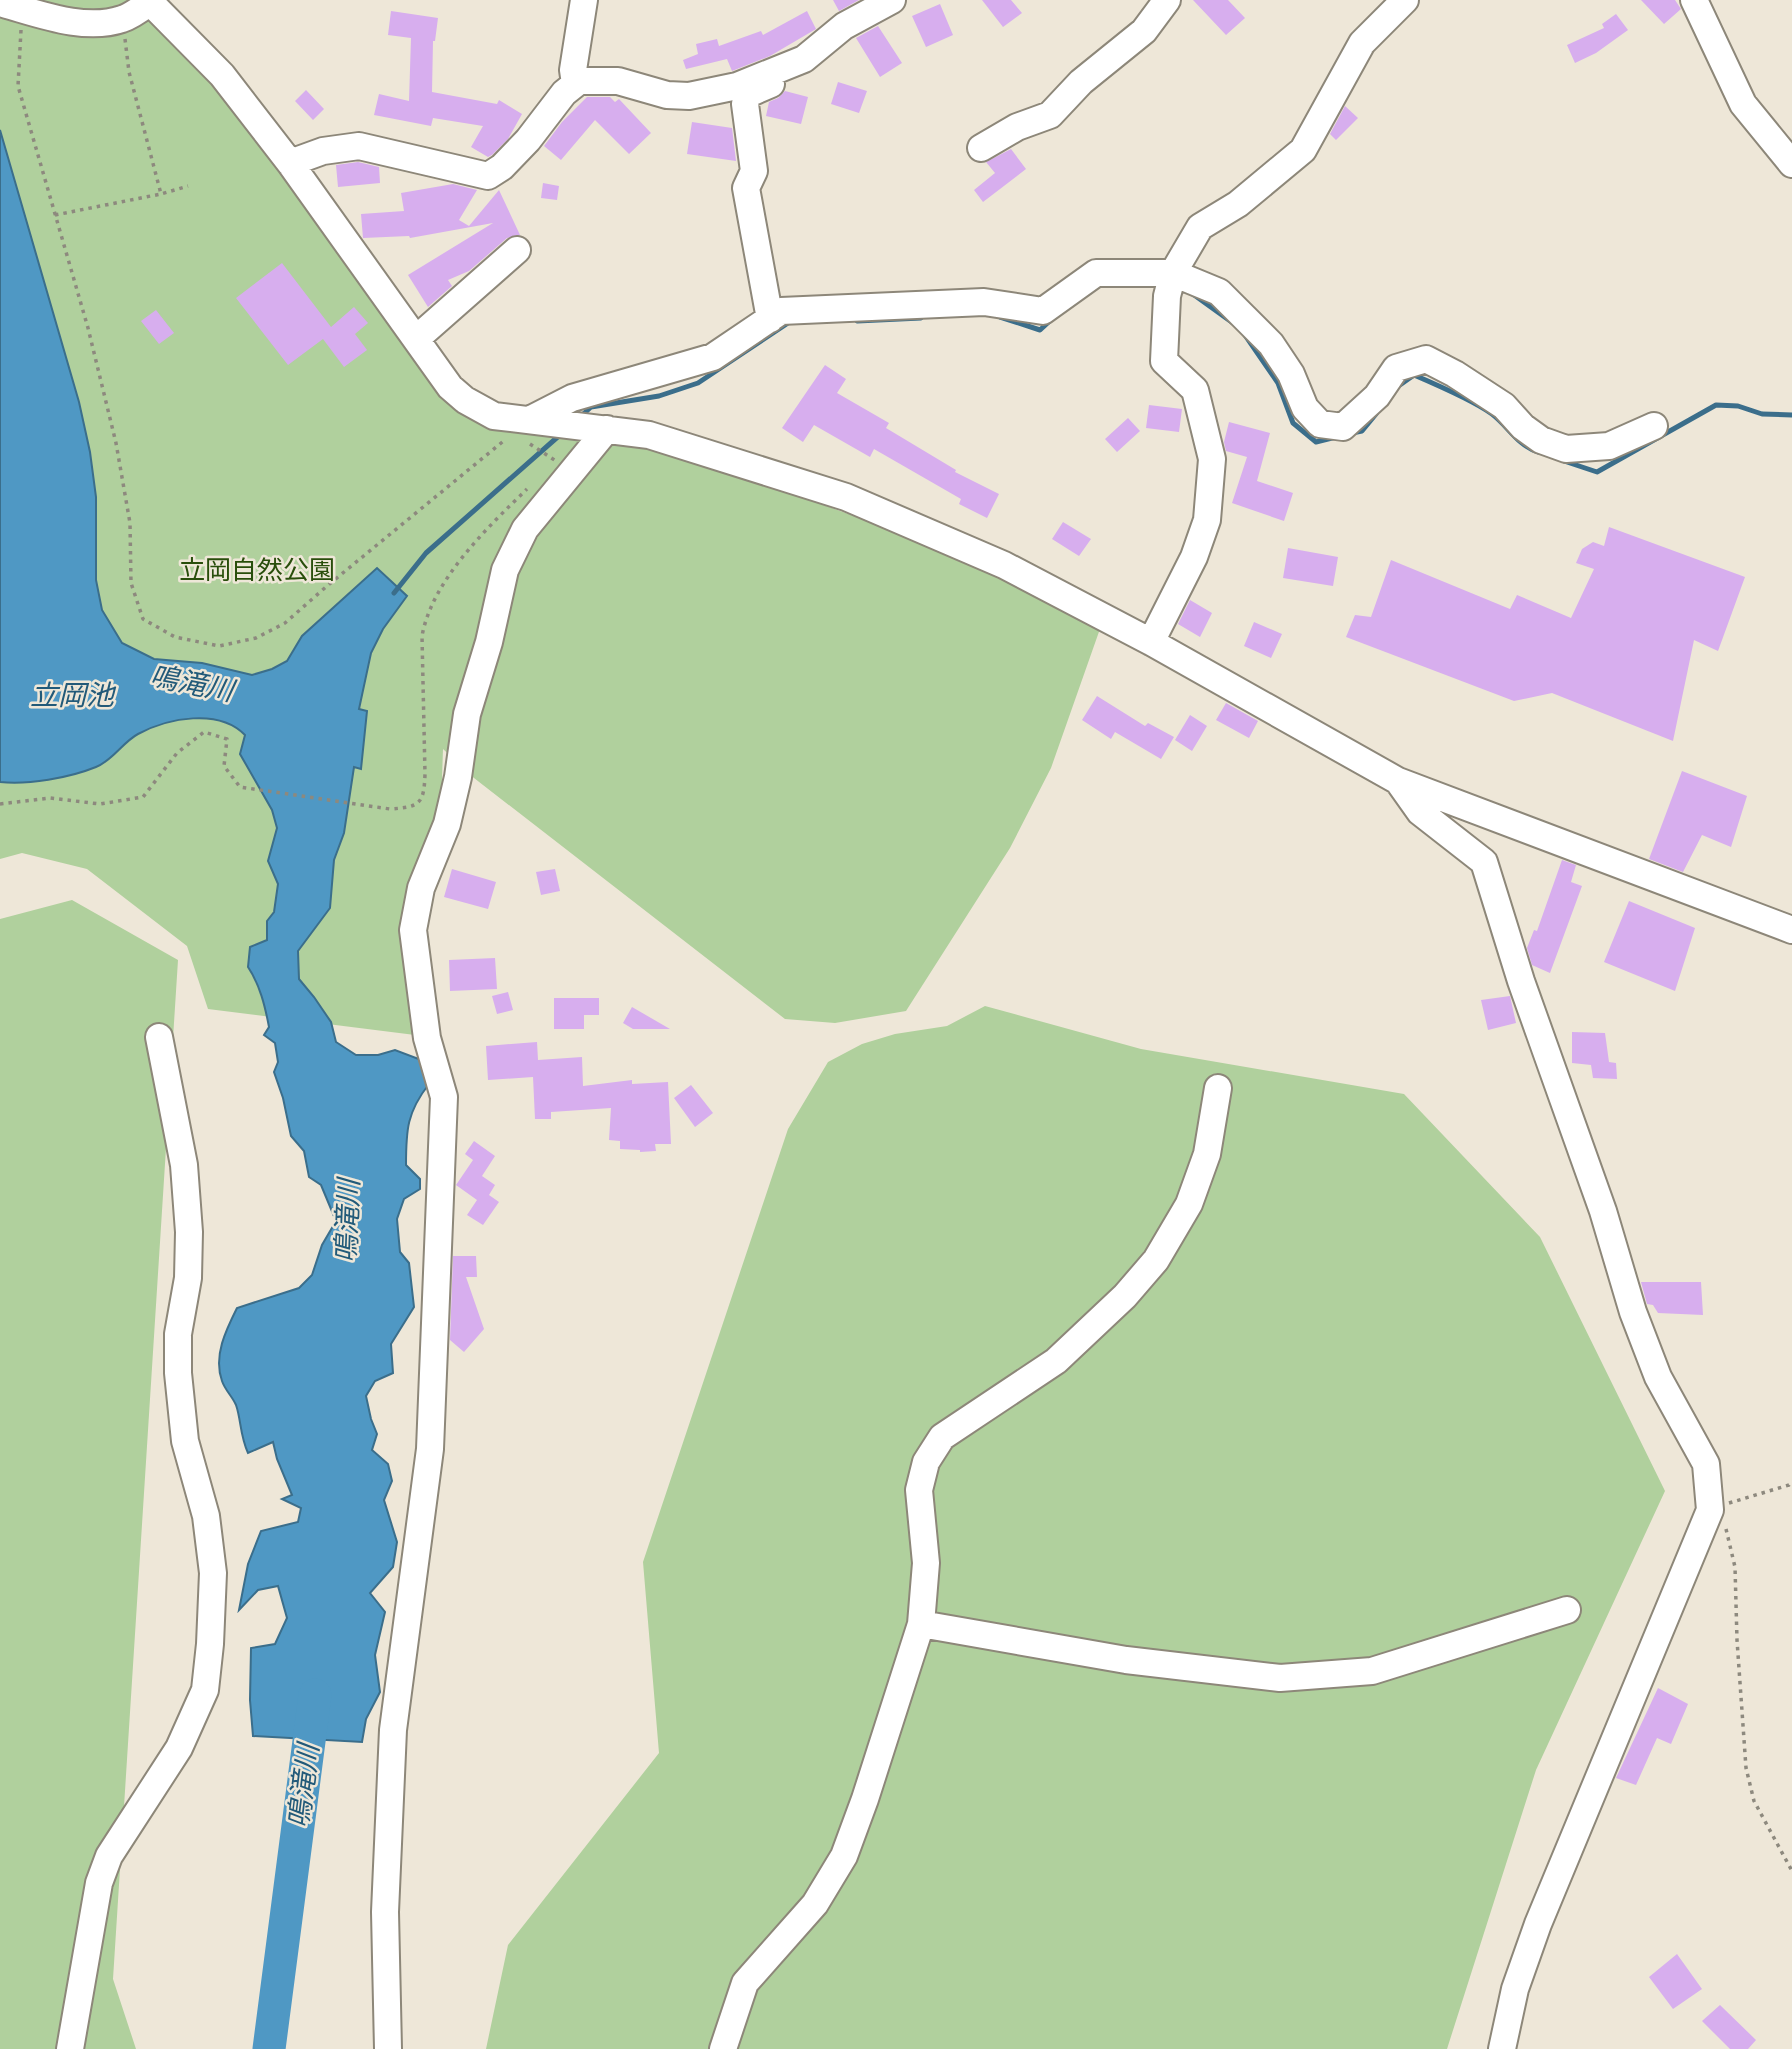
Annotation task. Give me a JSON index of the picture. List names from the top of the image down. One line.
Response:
{"water":["鳴滝川","立岡池"],"parks":["立岡自然公園"]}
